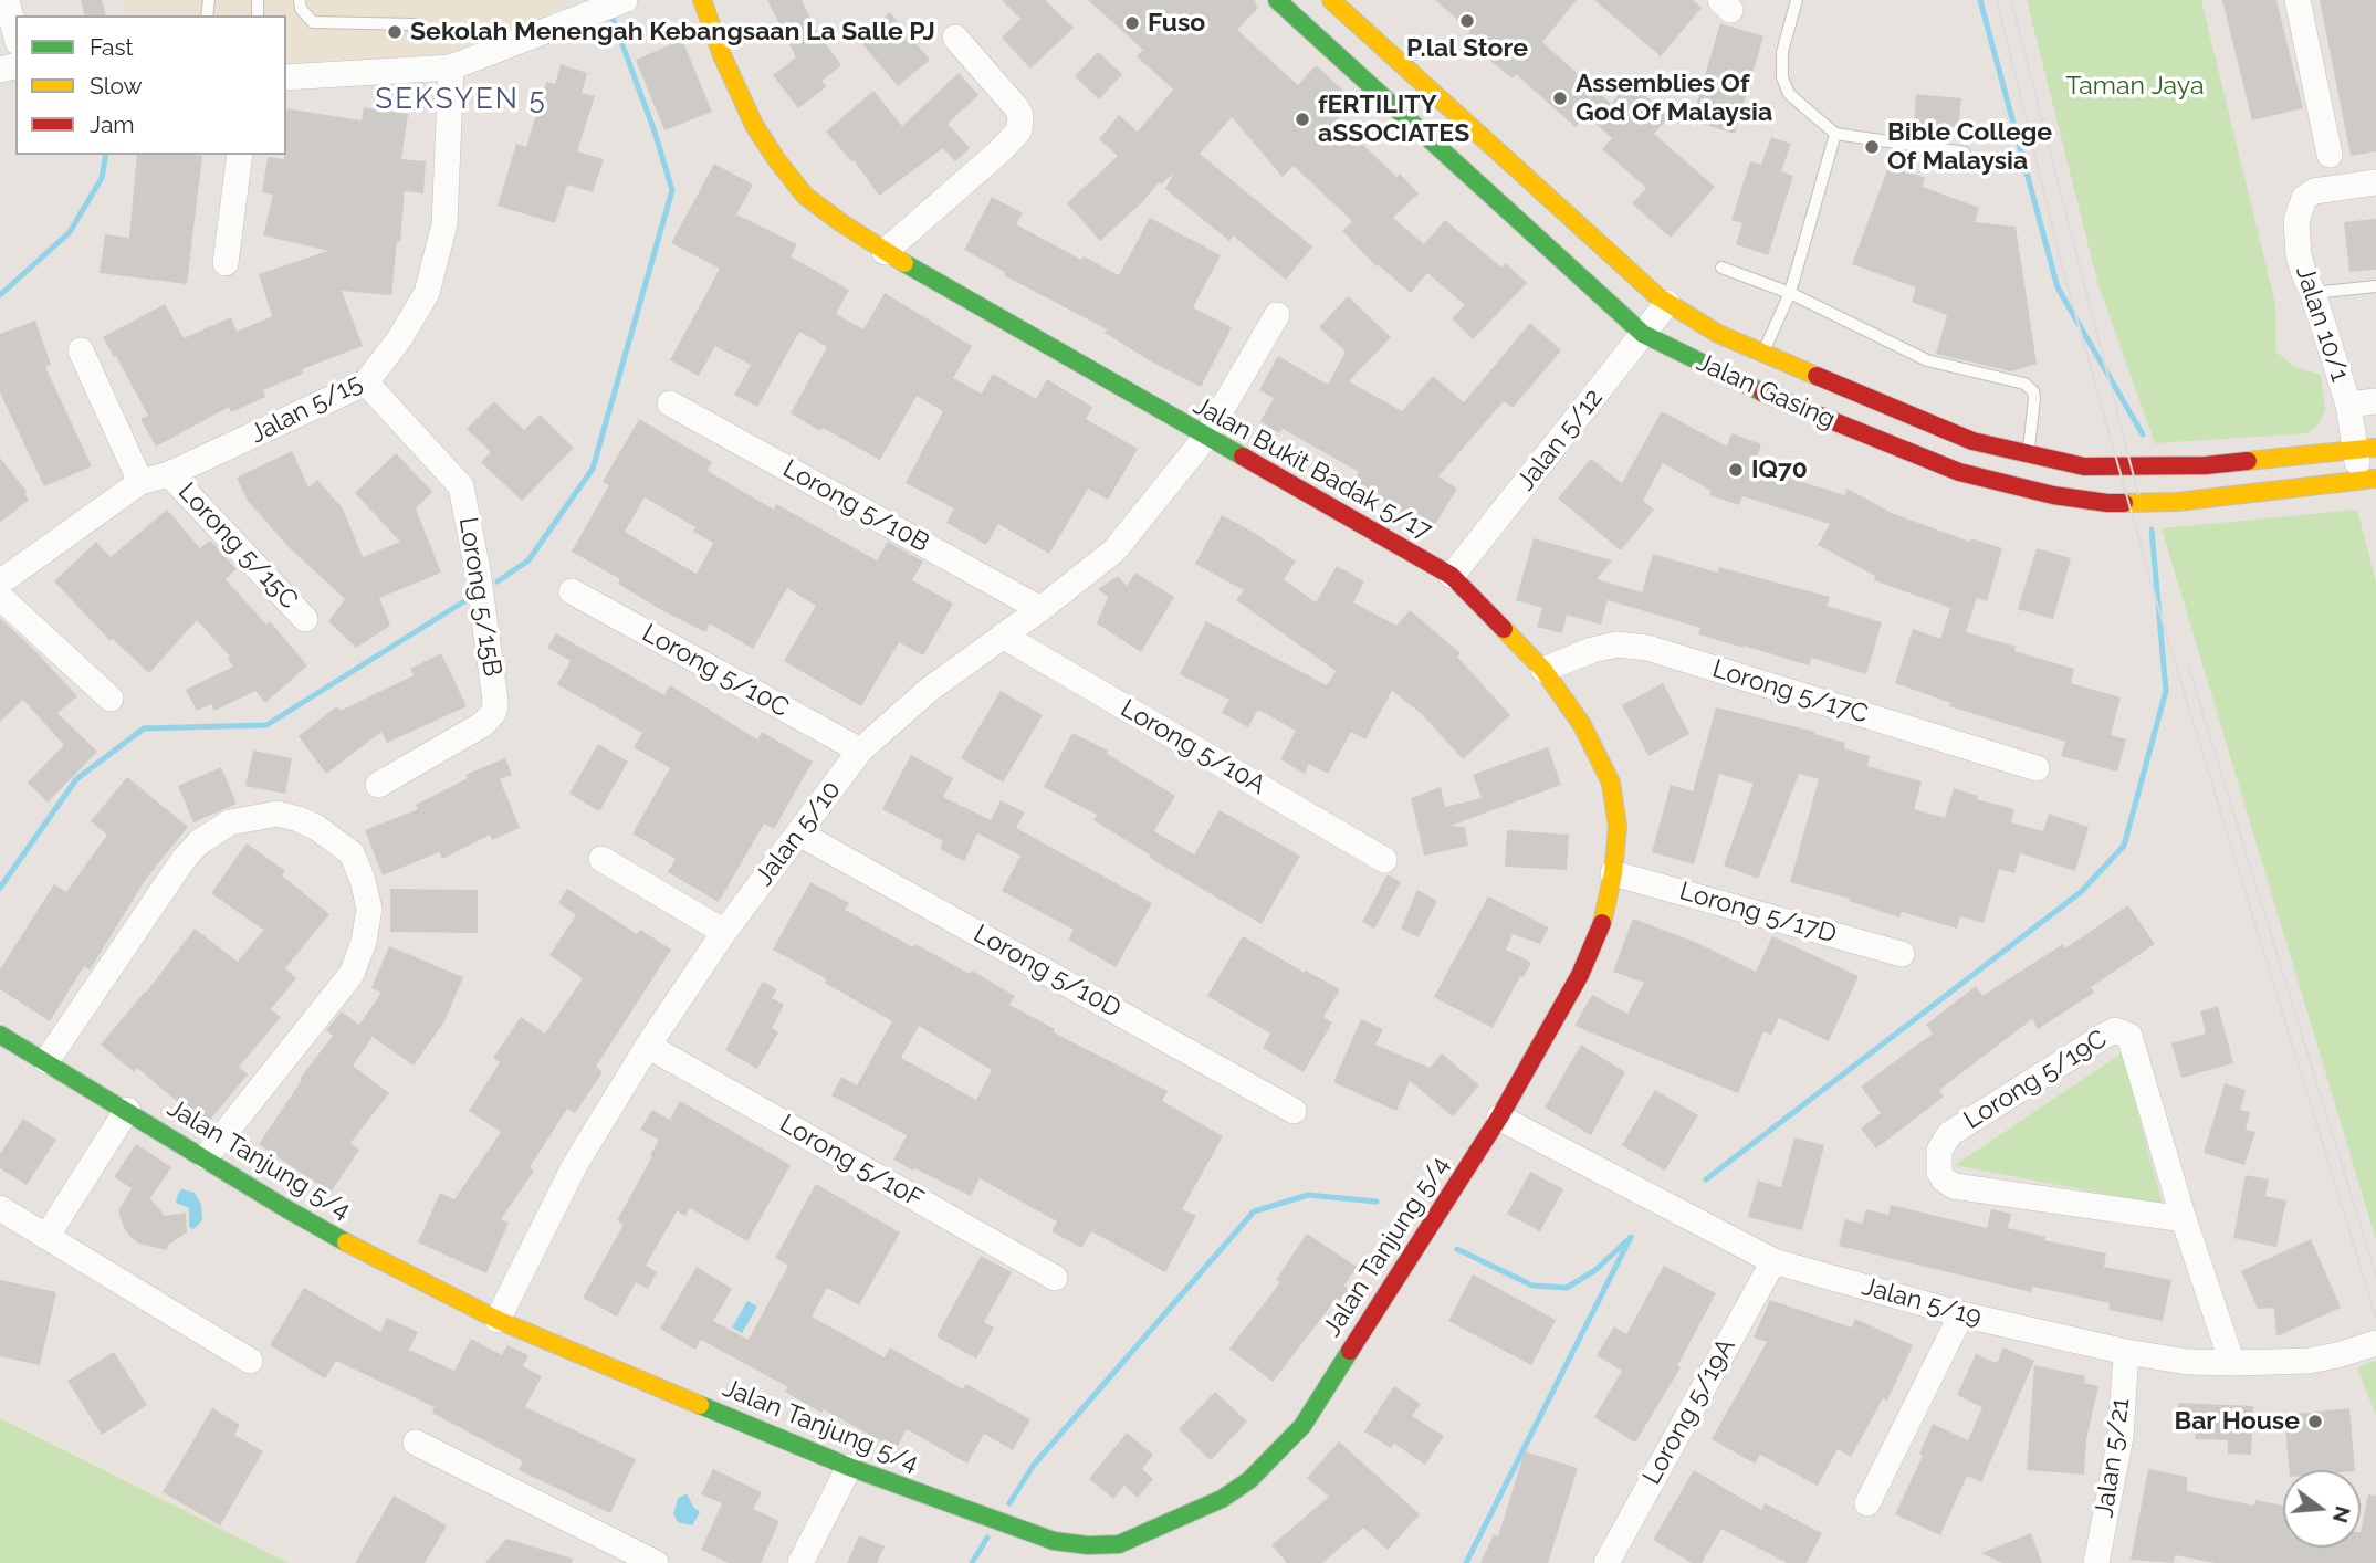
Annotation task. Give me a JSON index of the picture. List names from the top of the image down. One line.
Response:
{"streets":{"street":["Jalan 10/1","Jalan Gasing","Jalan 5/15","Jalan 5/12","Jalan Bukit Badak 5/17","Lorong 5/10B","Lorong 5/15C","Lorong 5/15B","Lorong 5/10C","Lorong 5/17C","Lorong 5/10A","Jalan 5/10","Lorong 5/17D","Lorong 5/10D","Lorong 5/19C","Jalan Tanjung 5/4","Lorong 5/10F","Jalan 5/19","Lorong 5/19A","Jalan 5/21"]},"crossings":[["Jalan 10/1","Jalan Gasing"],["Jalan Gasing","Jalan 5/12"],["Jalan 5/15","Lorong 5/15C"],["Jalan 5/15","Lorong 5/15B"],["Jalan 5/12","Jalan Bukit Badak 5/17"],["Jalan Bukit Badak 5/17","Lorong 5/17C"],["Jalan Bukit Badak 5/17","Jalan 5/10"],["Jalan Bukit Badak 5/17","Lorong 5/17D"],["Jalan Bukit Badak 5/17","Jalan Tanjung 5/4"],["Jalan Bukit Badak 5/17","Jalan 5/19"],["Lorong 5/10B","Jalan 5/10"],["Lorong 5/10C","Jalan 5/10"],["Lorong 5/10A","Jalan 5/10"],["Jalan 5/10","Lorong 5/10D"],["Jalan 5/10","Jalan Tanjung 5/4"],["Jalan 5/10","Lorong 5/10F"],["Lorong 5/19C","Jalan 5/19"],["Jalan Tanjung 5/4","Jalan 5/19"],["Jalan 5/19","Lorong 5/19A"],["Jalan 5/19","Jalan 5/21"]],"districts":["SEKSYEN 5"],"parks":["Taman Jaya"],"places":["P.lal Store","Fuso","Sekolah Menengah Kebangsaan La Salle PJ","Assemblies Of God Of Malaysia","fERTILITY aSSOCIATES","Bible College Of Malaysia","IQ70","Bar House"],"legend":["Fast","Slow","Jam"],"north":"right"}
